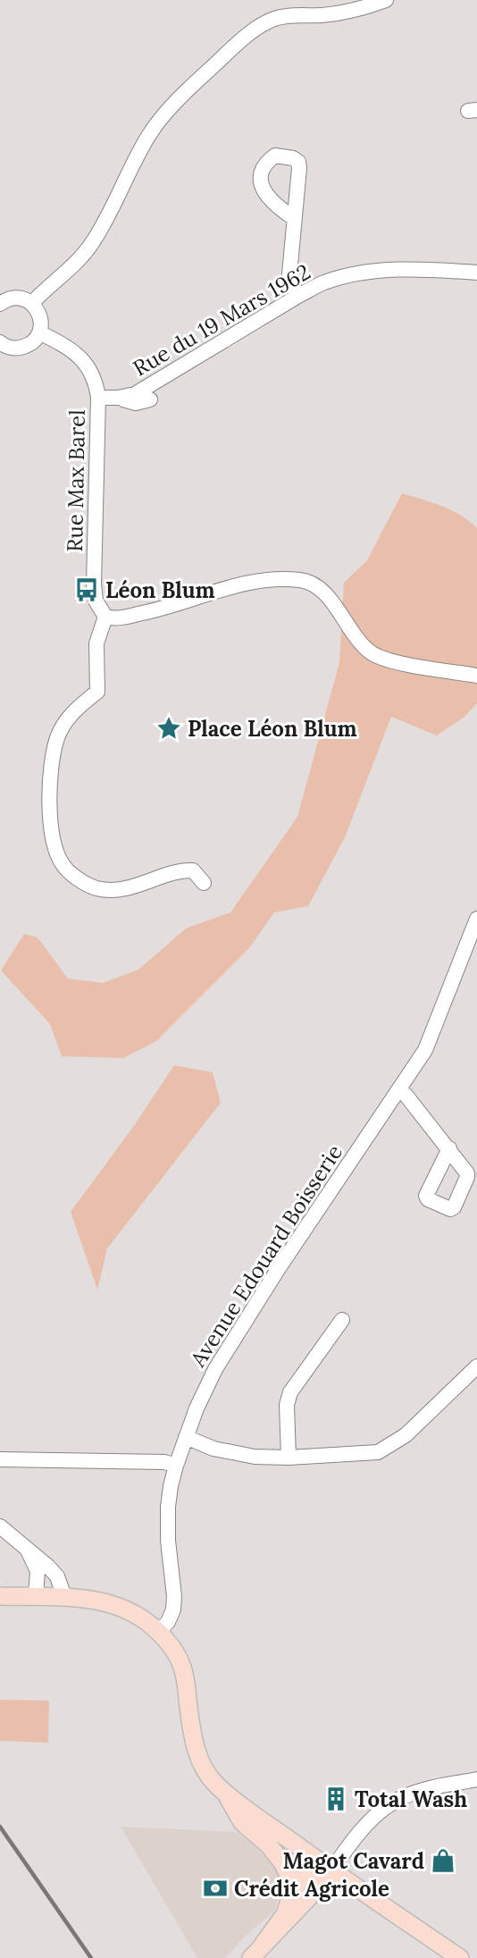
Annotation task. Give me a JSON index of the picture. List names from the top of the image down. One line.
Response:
{"streets":{"street":["Rue du 19 Mars 1962","Rue Max Barel","Avenue Edouard Boisserie"]},"crossings":[["Rue du 19 Mars 1962","Rue Max Barel"]],"places":{"bus stop":["Léon Blum"],"place":["Place Léon Blum"],"building":["Total Wash"],"shop":["Magot Cavard"],"bank":["Crédit Agricole"]}}
